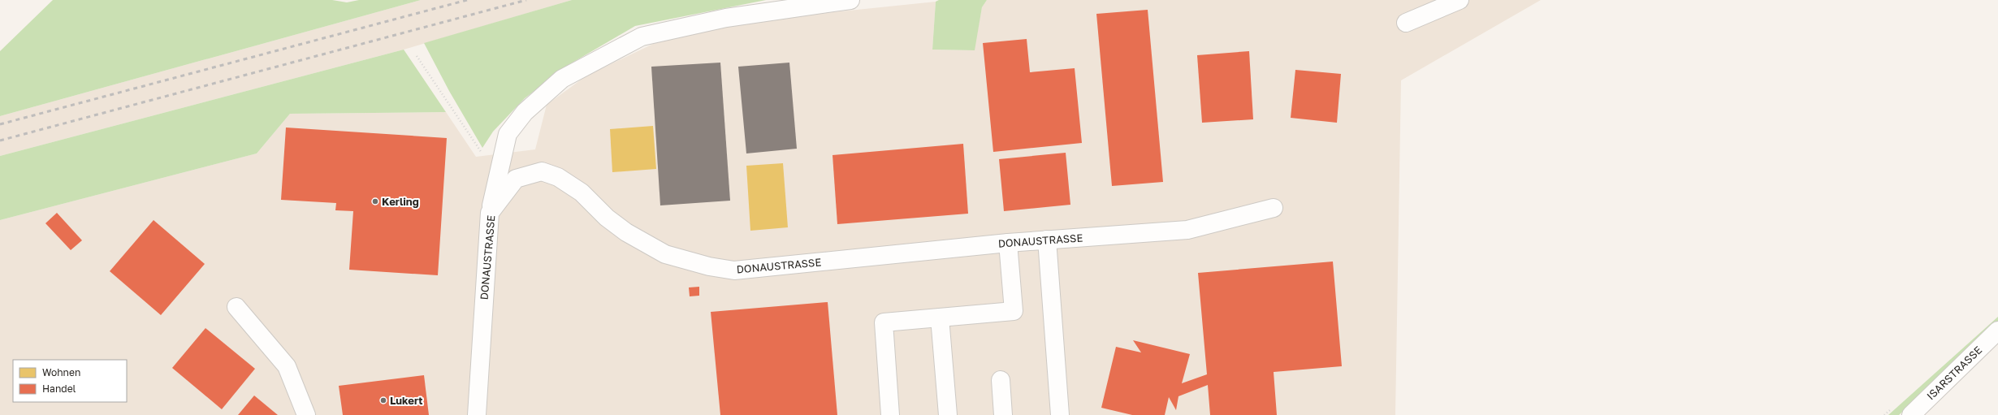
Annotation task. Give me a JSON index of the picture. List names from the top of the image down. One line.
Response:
{"streets":{"street":["DONAUSTRASSE","ISARSTRASSE"]},"places":["Kerling","Lukert"],"legend":["Wohnen","Handel"]}
